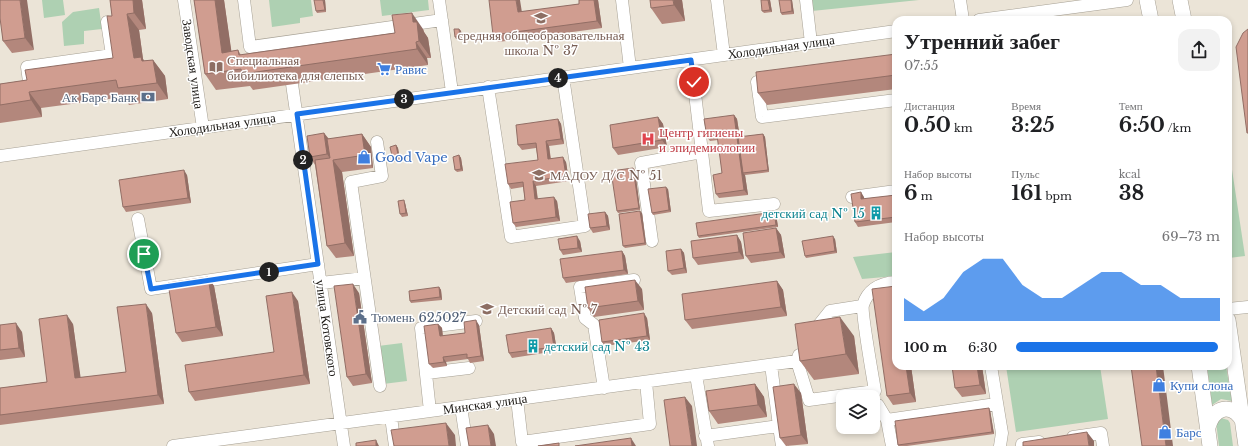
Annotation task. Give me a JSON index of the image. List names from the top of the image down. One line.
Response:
{"streets":{"street":["Холодильная улица","Заводская улица","улица Котовского","Минская улица"]},"crossings":[["Холодильная улица","Заводская улица"],["Холодильная улица","улица Котовского"],["улица Котовского","Минская улица"]],"places":{"school or university":["средняя общеобразовательная школа № 37","МАДОУ Д/С № 51","Детский сад № 7"],"library":["Специальная бибилиотека для слепых"],"supermarket":["Равис"],"bank":["Ак Барс Банк"],"hospital":["Центр гигиены и эпидемиологии"],"shop":["Good Vape","Купи слона","Барс"],"building":["детский сад № 15","детский сад № 43"],"public building":["Тюмень 625027"]},"page":{"heading":["Утренний забег","07:55"],"pins":["4","3","2","1"],"stats":[["Дистанция","0.50 km"],["Время","3:25"],["Темп","6:50 /km"],["Набор высоты","6 m"],["Пульс","161 bpm"],["kcal","38"]],"chart":["Набор высоты","69–73 m"],"list":[{"name":"100 m","note":"6:30"}]}}
